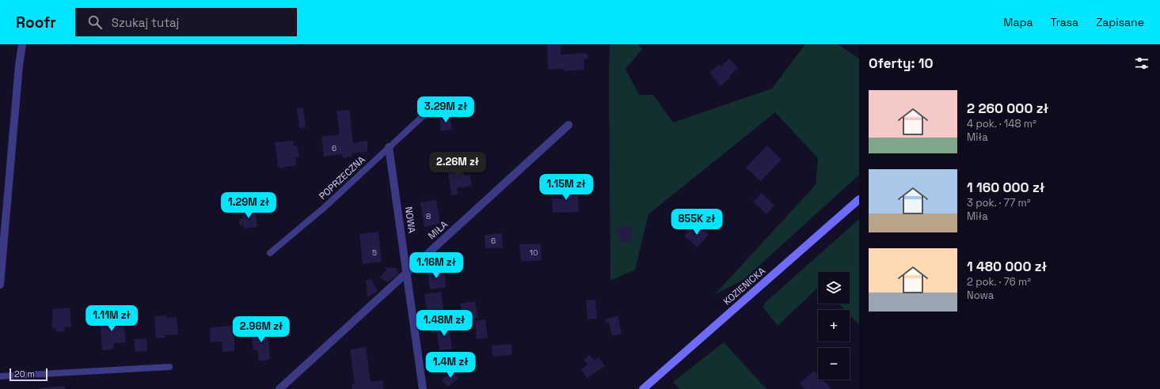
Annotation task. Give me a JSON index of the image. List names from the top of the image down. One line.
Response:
{"streets":{"main road":["KOZIENICKA"],"street":["NOWA","MIŁA"],"lane":["POPRZECZNA"]},"crossings":[["POPRZECZNA","NOWA"],["NOWA","MIŁA"]],"house_numbers":["6","8","6","5","10"],"scale_bar":"20 m","page":{"header":"Roofr","search":"Szukaj tutaj","nav":["Mapa","Trasa","Zapisane"],"heading":"Oferty: 10","list":[{"name":"2 260 000 zł","note":"4 pok. · 148 m² · Miła"},{"name":"1 160 000 zł","note":"3 pok. · 77 m² · Miła"},{"name":"1 480 000 zł","note":"2 pok. · 76 m² · Nowa"}],"price":["3.29M zł","2.26M zł","1.15M zł","1.29M zł","855K zł","1.16M zł","1.11M zł","1.48M zł","2.96M zł","1.4M zł"],"map_buttons":["+","−"],"scale":"20 m"}}
